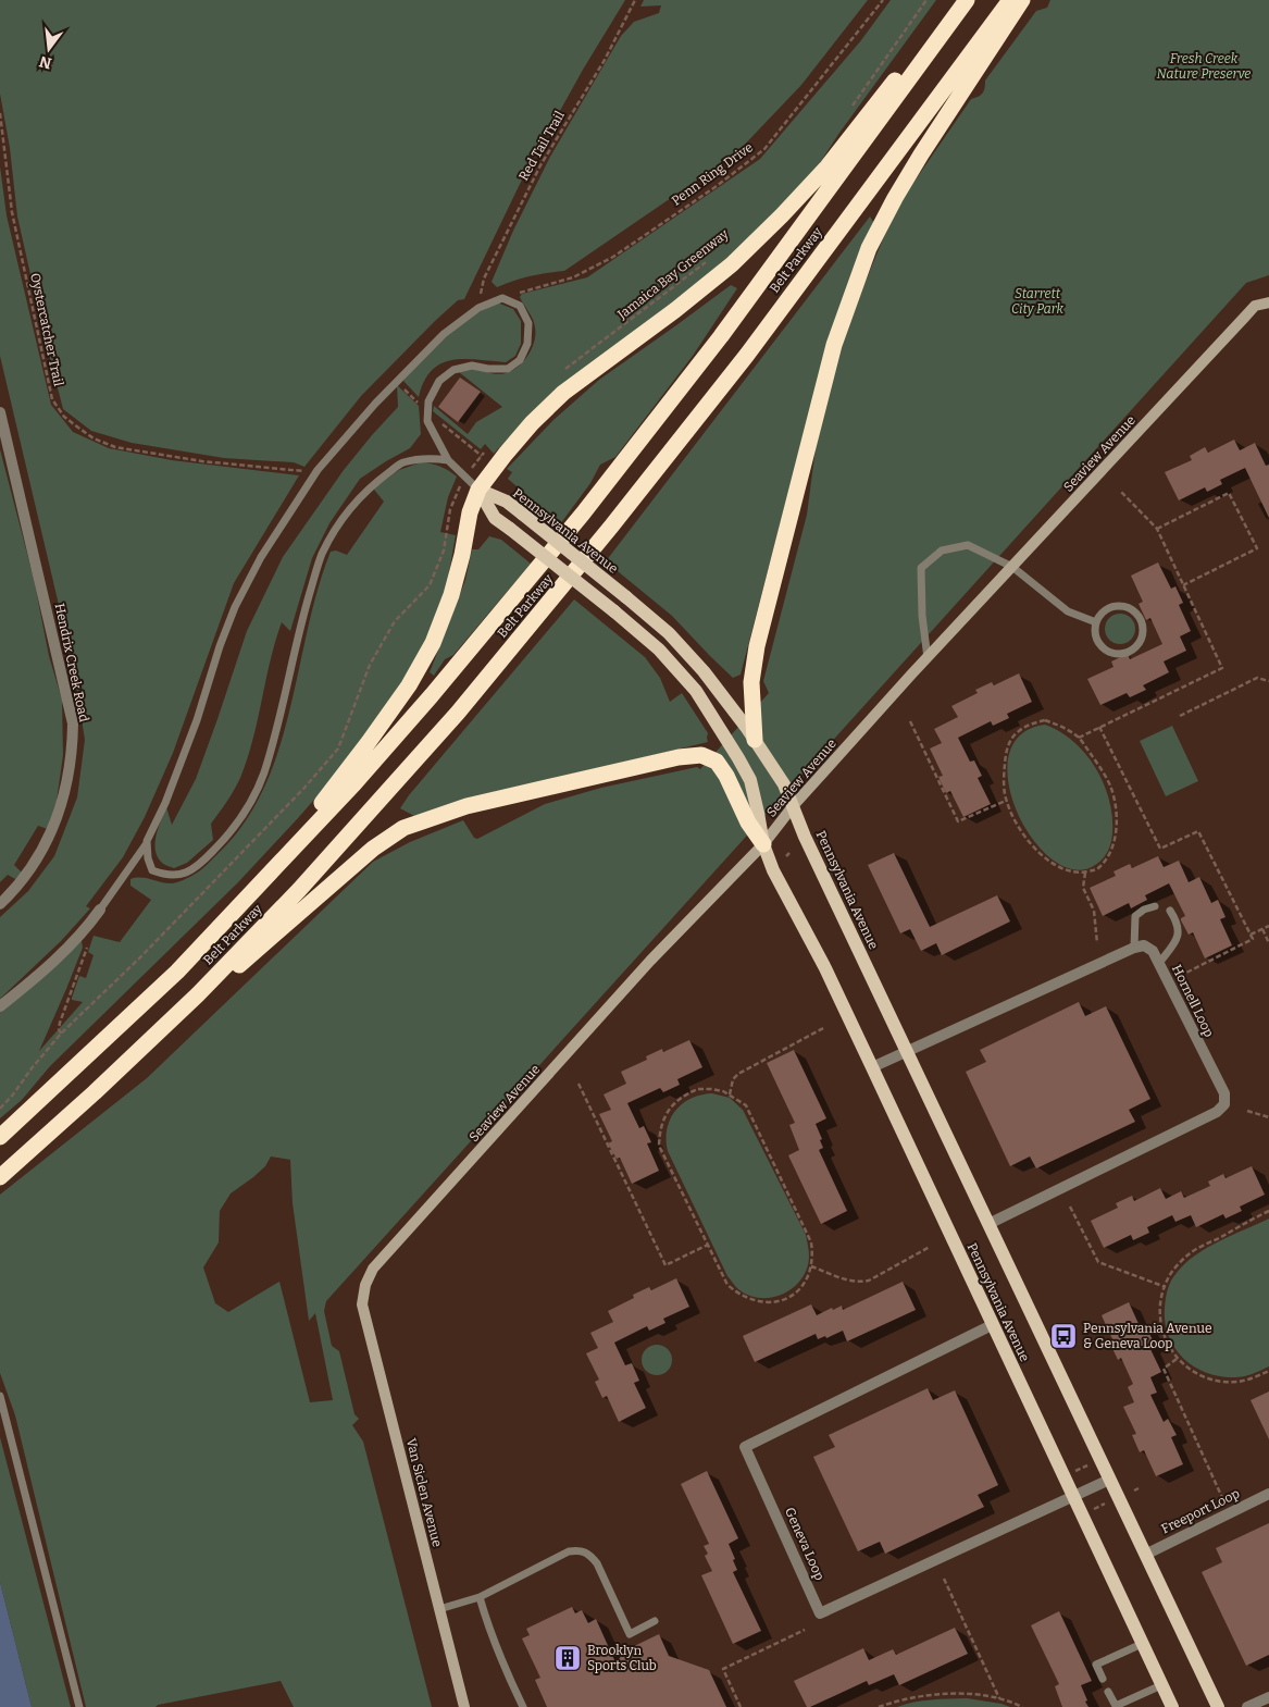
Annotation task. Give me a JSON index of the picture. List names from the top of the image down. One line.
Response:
{"streets":{"highway":["Belt Parkway"],"main road":["Pennsylvania Avenue"],"street":["Seaview Avenue","Hendrix Creek Road","Hornell Loop","Van Siclen Avenue","Freeport Loop","Geneva Loop"],"path":["Red Tail Trail","Penn Ring Drive","Jamaica Bay Greenway","Oystercatcher Trail"]},"crossings":[["Seaview Avenue","Pennsylvania Avenue"],["Seaview Avenue","Van Siclen Avenue"],["Pennsylvania Avenue","Hornell Loop"],["Pennsylvania Avenue","Freeport Loop"],["Pennsylvania Avenue","Geneva Loop"]],"parks":["Fresh Creek Nature Preserve","Starrett City Park"],"places":{"bus stop":["Pennsylvania Avenue & Geneva Loop"],"building":["Brooklyn Sports Club"]},"north":"bottom"}
